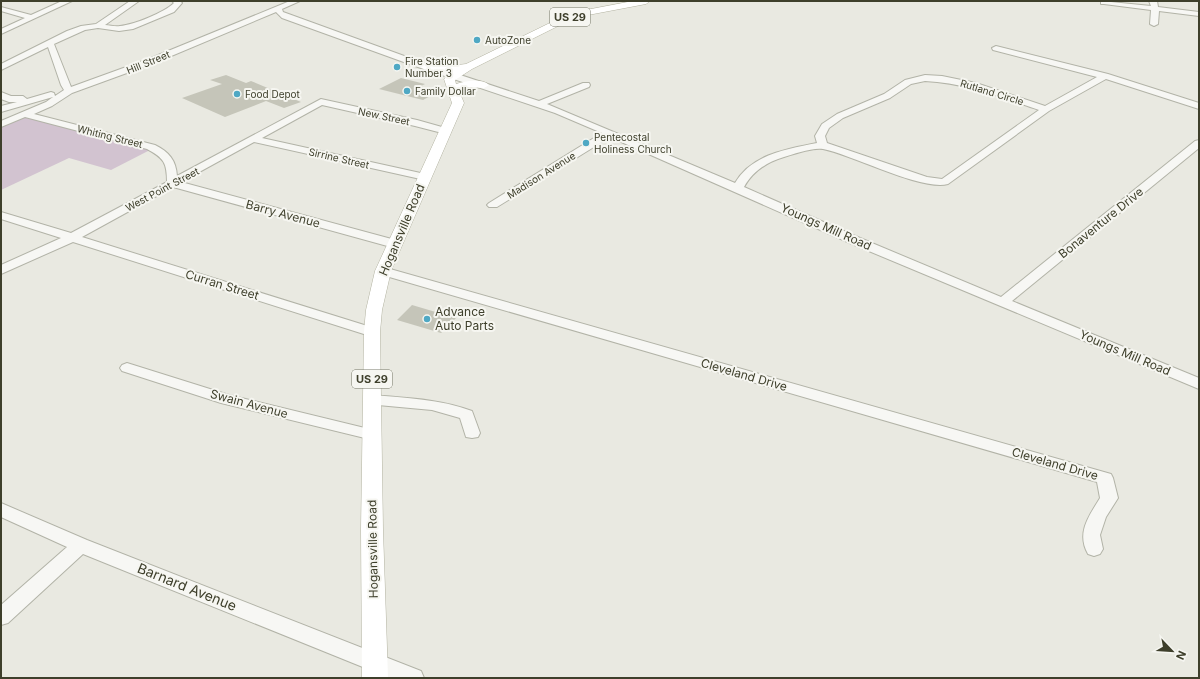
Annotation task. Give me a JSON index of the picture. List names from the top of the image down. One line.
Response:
{"streets":{"main road":["US 29","Hogansville Road"],"street":["Hill Street","Rutland Circle","New Street","Whiting Street","Sirrine Street","Madison Avenue","West Point Street","Barry Avenue","Bonaventure Drive","Youngs Mill Road","Curran Street","Cleveland Drive","Swain Avenue","Barnard Avenue"]},"crossings":[["US 29","Youngs Mill Road"],["US 29","Hogansville Road"],["Hill Street","Whiting Street"],["New Street","West Point Street"],["New Street","Hogansville Road"],["Whiting Street","West Point Street"],["Whiting Street","Barry Avenue"],["Sirrine Street","West Point Street"],["Sirrine Street","Hogansville Road"],["Madison Avenue","Youngs Mill Road"],["West Point Street","Barry Avenue"],["West Point Street","Curran Street"],["Barry Avenue","Hogansville Road"],["Bonaventure Drive","Youngs Mill Road"],["Youngs Mill Road","Hogansville Road"],["Hogansville Road","Curran Street"],["Hogansville Road","Cleveland Drive"],["Hogansville Road","Swain Avenue"],["Hogansville Road","Barnard Avenue"]],"places":["AutoZone","Fire Station Number 3","Family Dollar","Food Depot","Pentecostal Holiness Church","Advance Auto Parts"],"north":"bottom right"}
